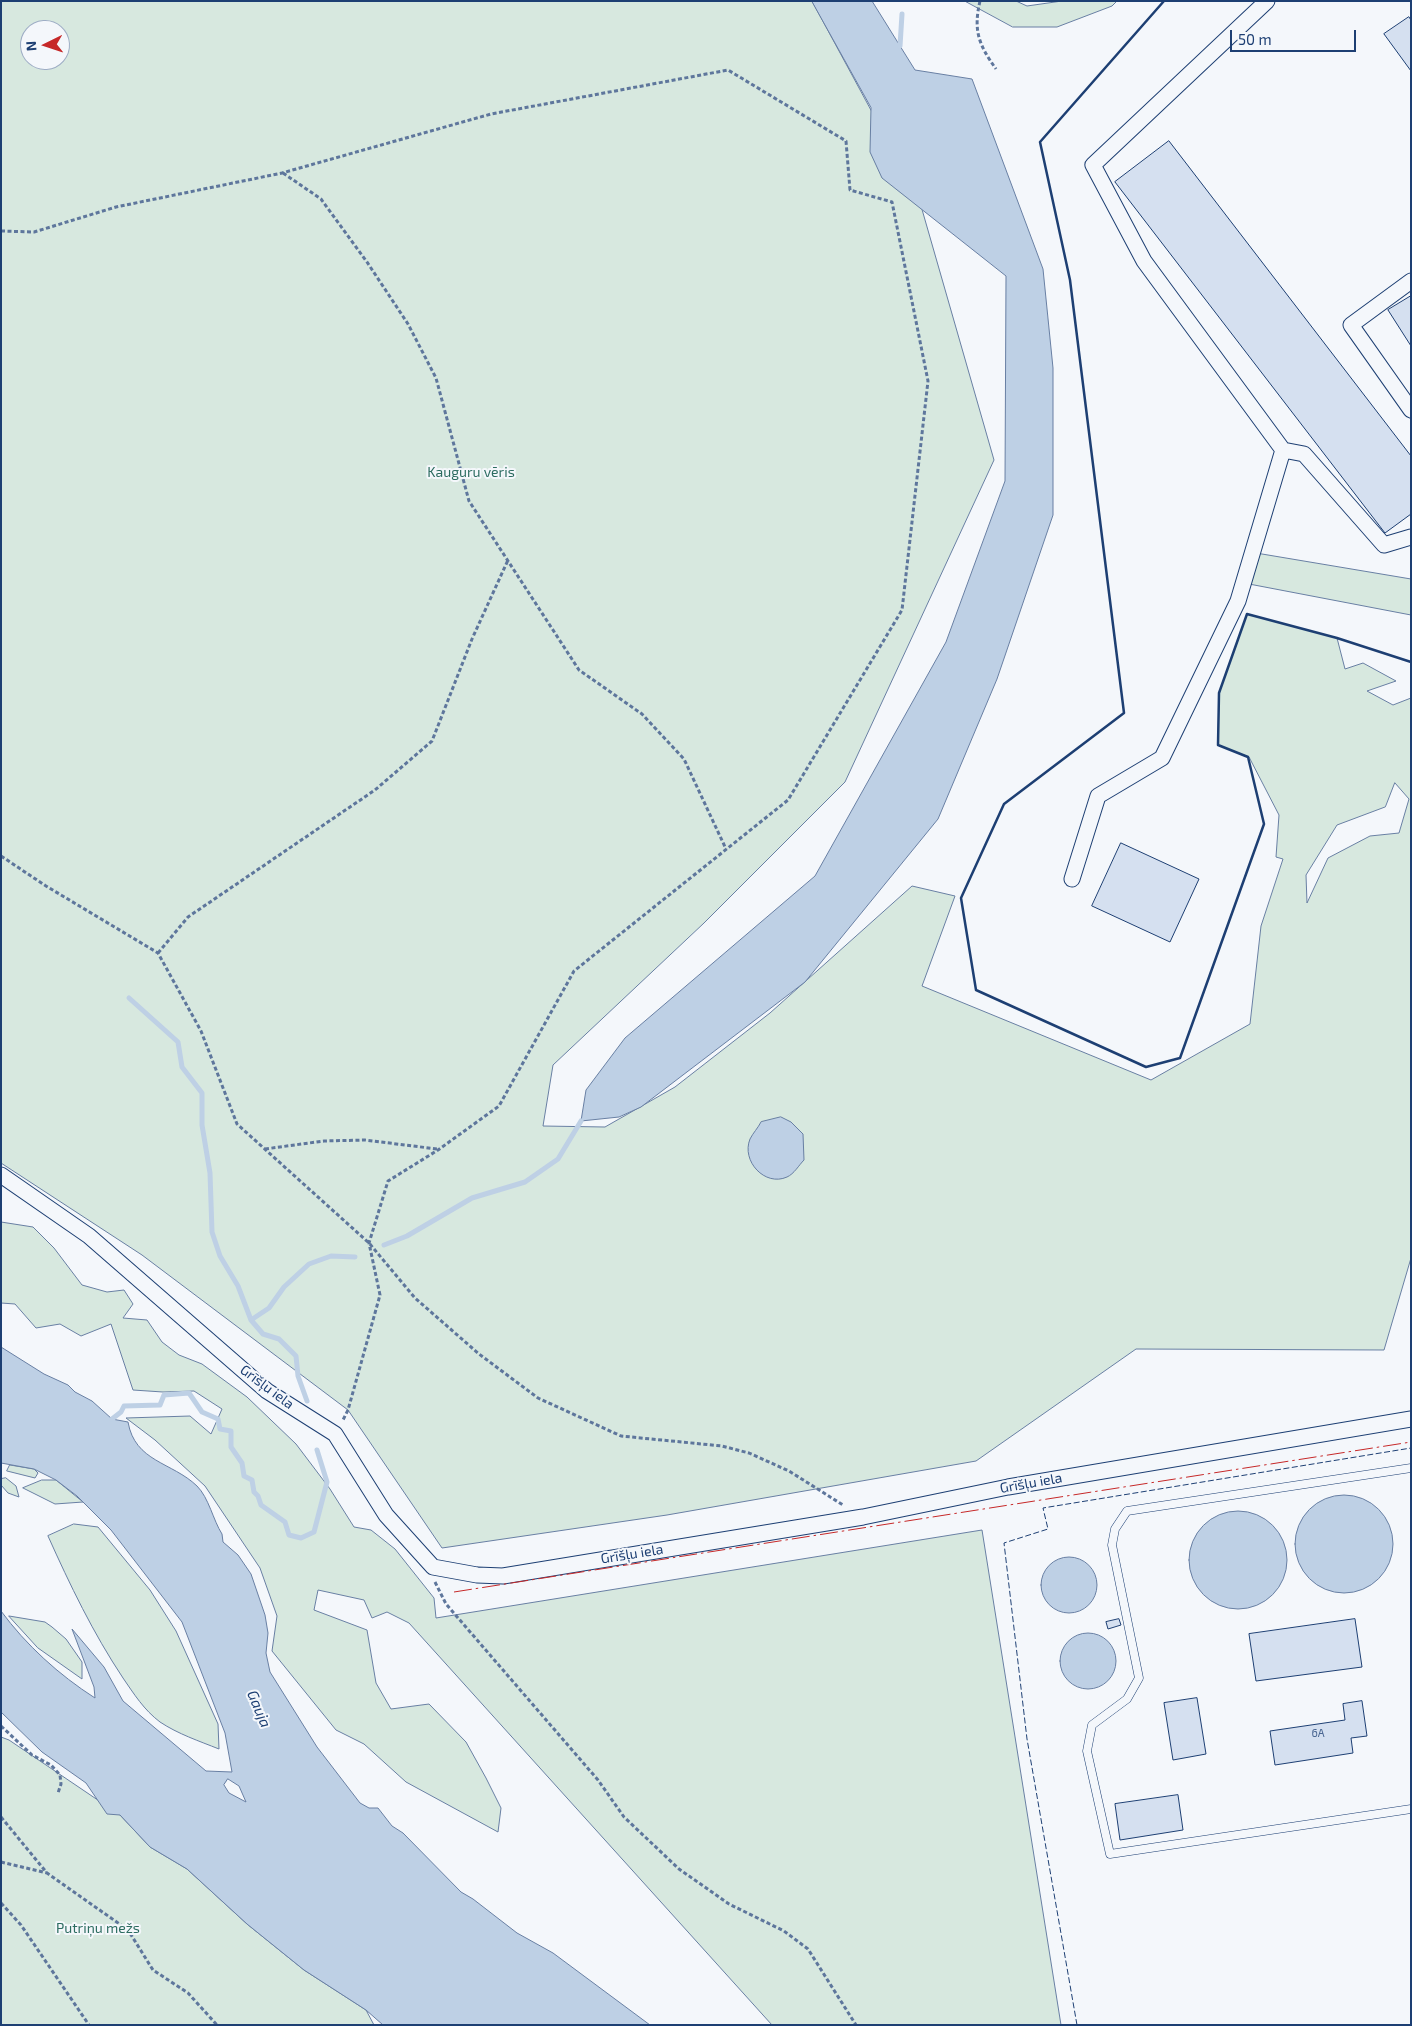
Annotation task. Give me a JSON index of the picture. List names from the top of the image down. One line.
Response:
{"streets":{"street":["Grīšļu iela"]},"water":["Gauja"],"parks":["Kauguru vēris","Putriņu mežs"],"house_numbers":["6A"],"scale_bar":"50 m","north":"left"}
